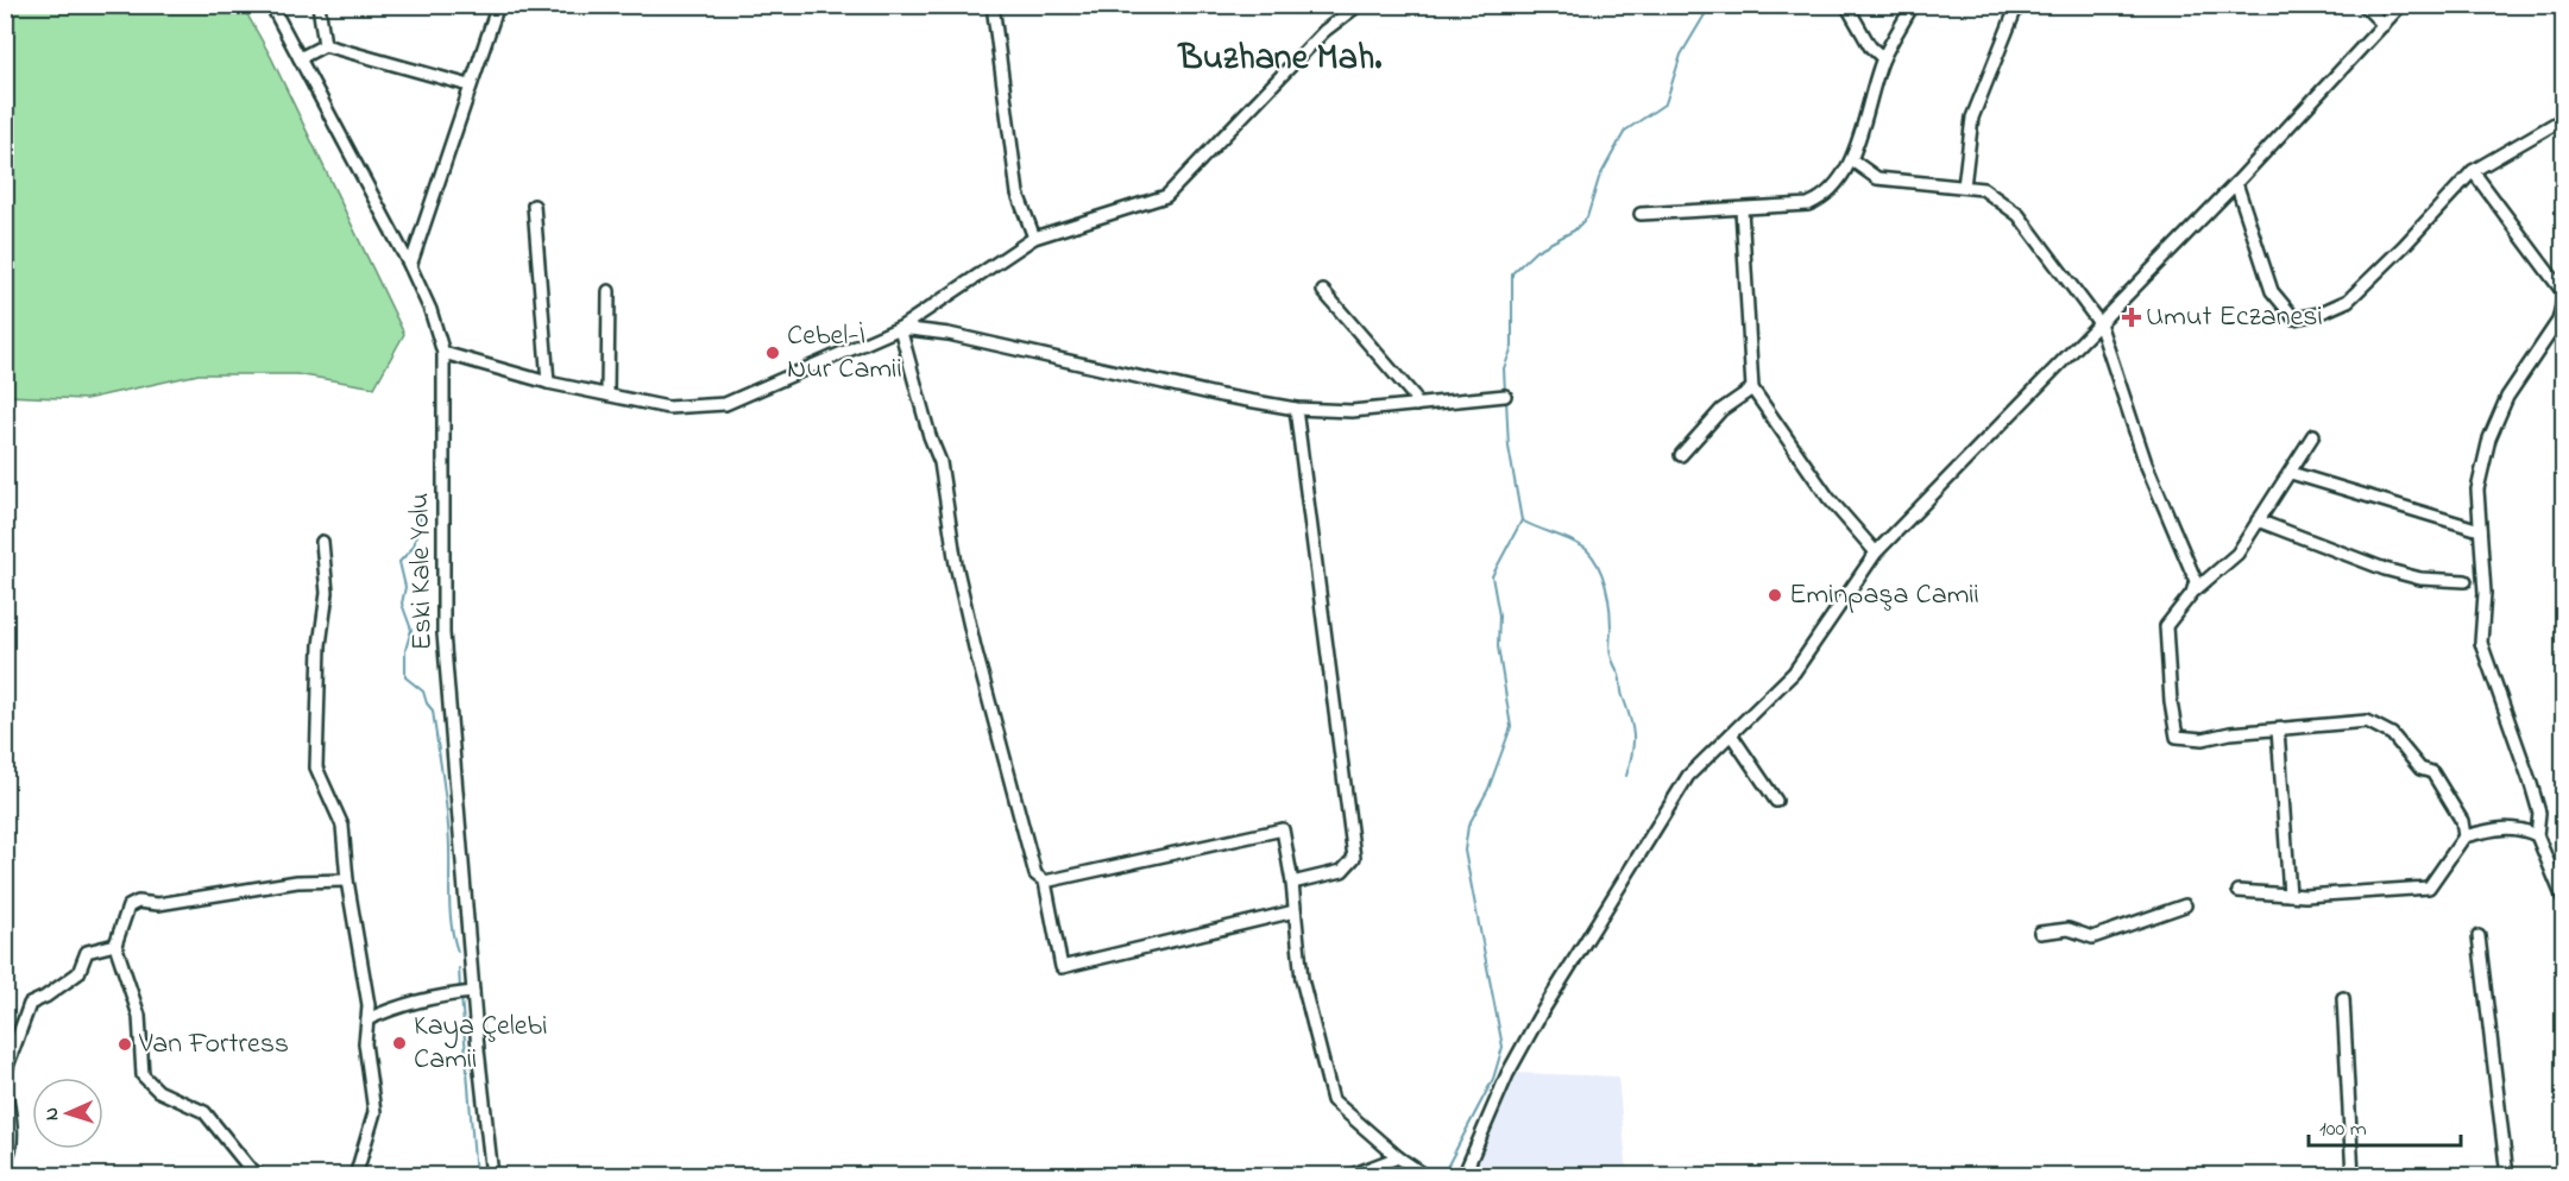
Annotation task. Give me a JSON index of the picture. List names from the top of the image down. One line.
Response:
{"streets":{"street":["Eski Kale Yolu"]},"districts":["Buzhane Mah."],"places":{"health":["Umut Eczanesi"],"other":["Cebel-İ Nur Camii","Eminpaşa Camii","Kaya Çelebi Camii","Van Fortress"]},"scale_bar":"100 m","north":"left"}
